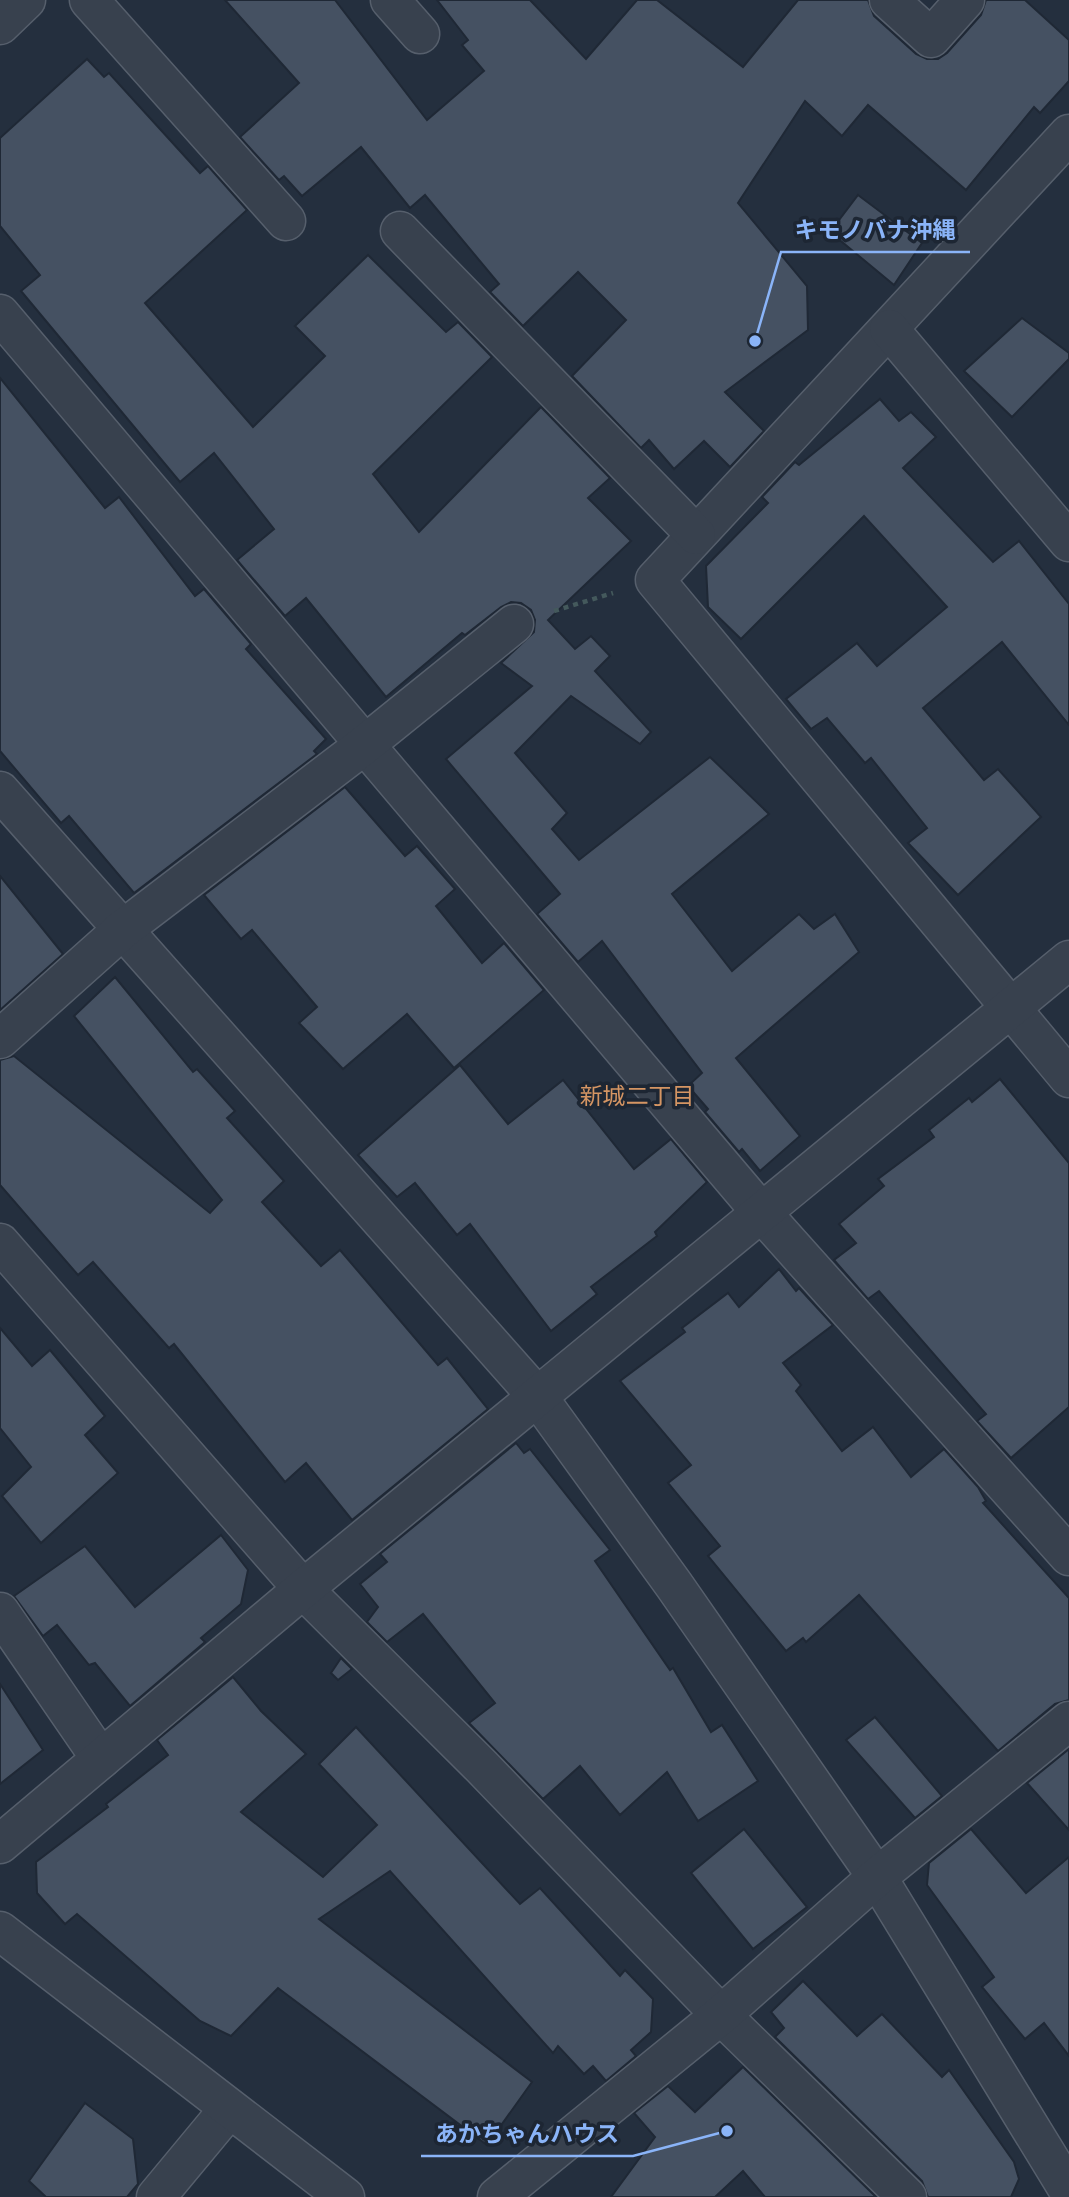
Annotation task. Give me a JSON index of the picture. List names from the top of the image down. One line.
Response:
{"districts":["新城二丁目"],"places":["キモノバナ沖縄","あかちゃんハウス"]}
